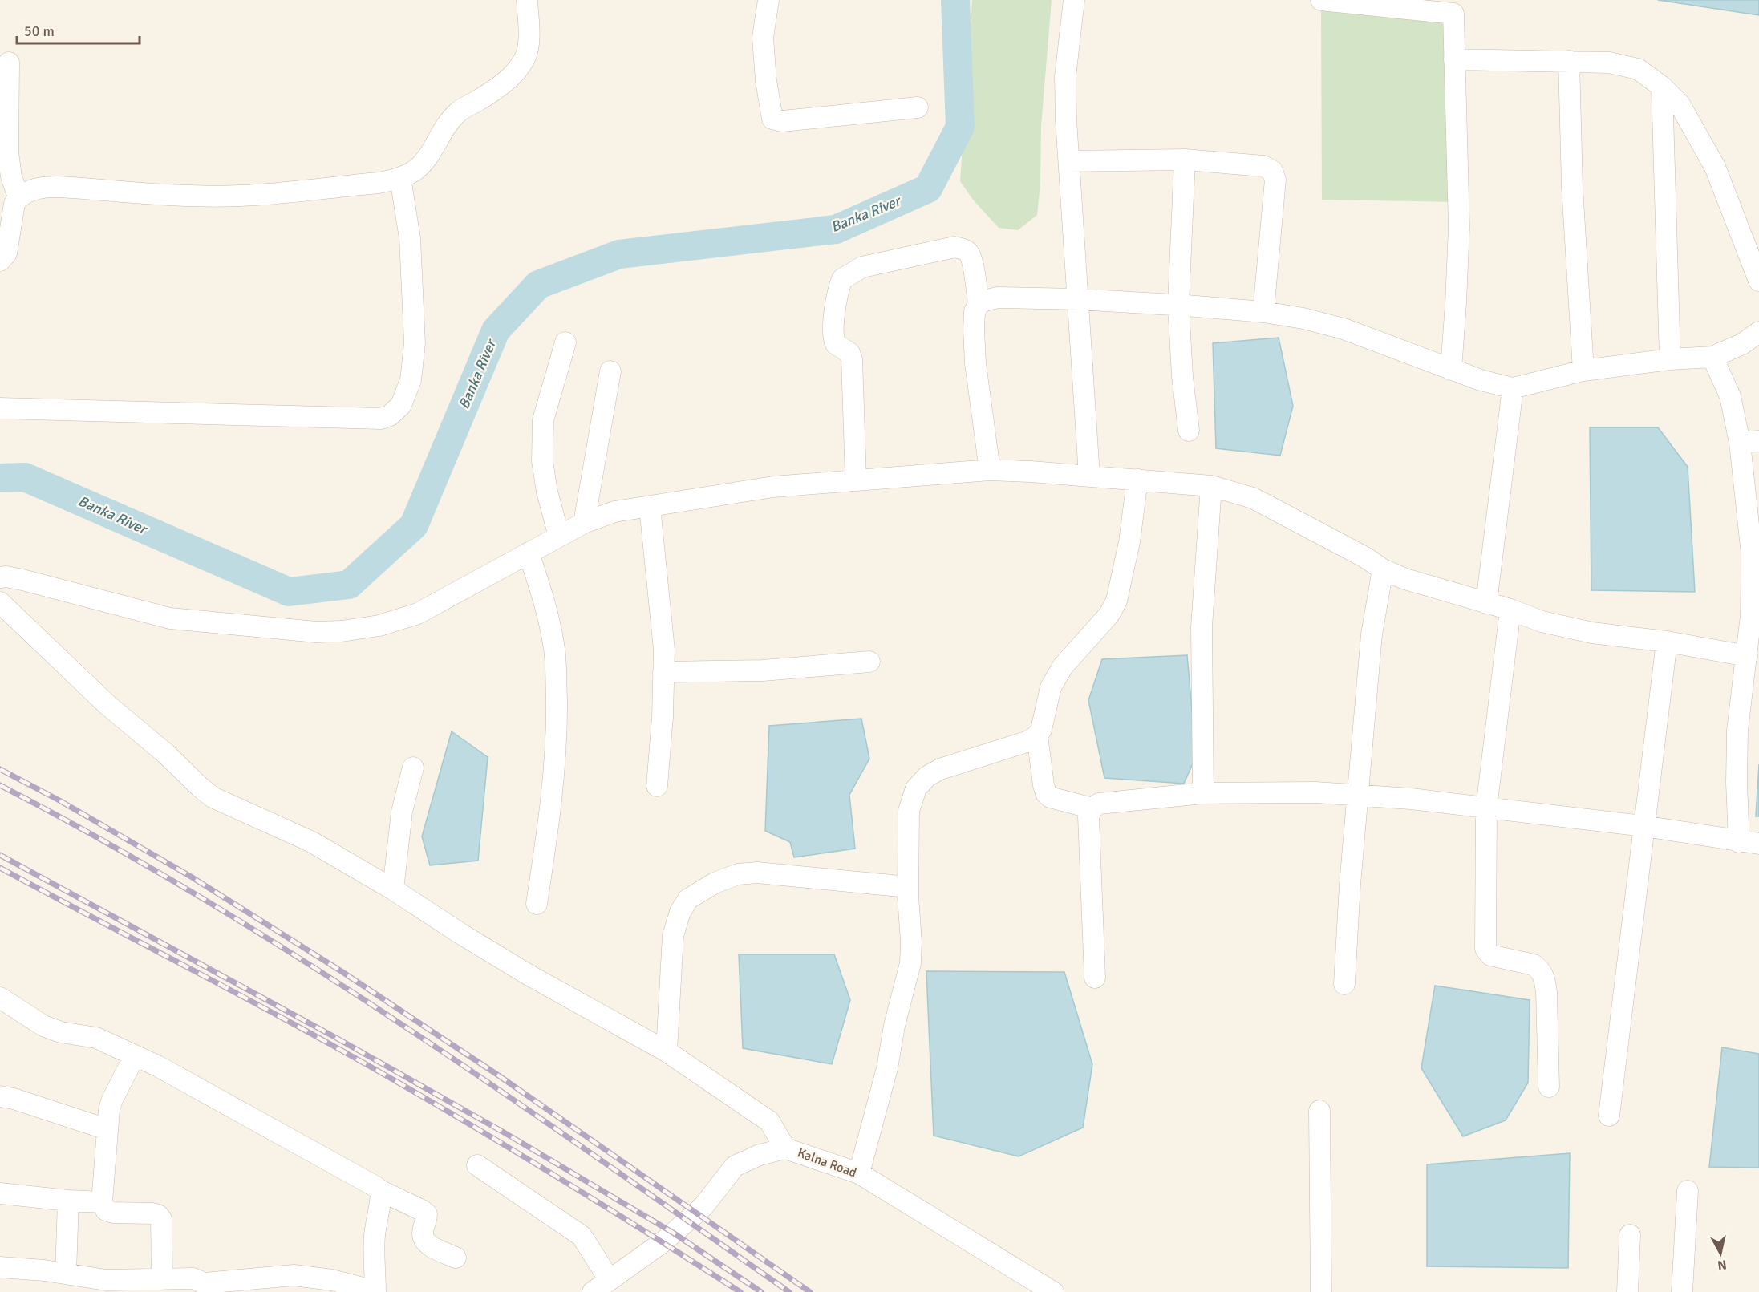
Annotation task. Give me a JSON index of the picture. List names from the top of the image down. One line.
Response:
{"streets":{"street":["Kalna Road"]},"water":["Banka River"],"scale_bar":"50 m","north":"bottom"}
